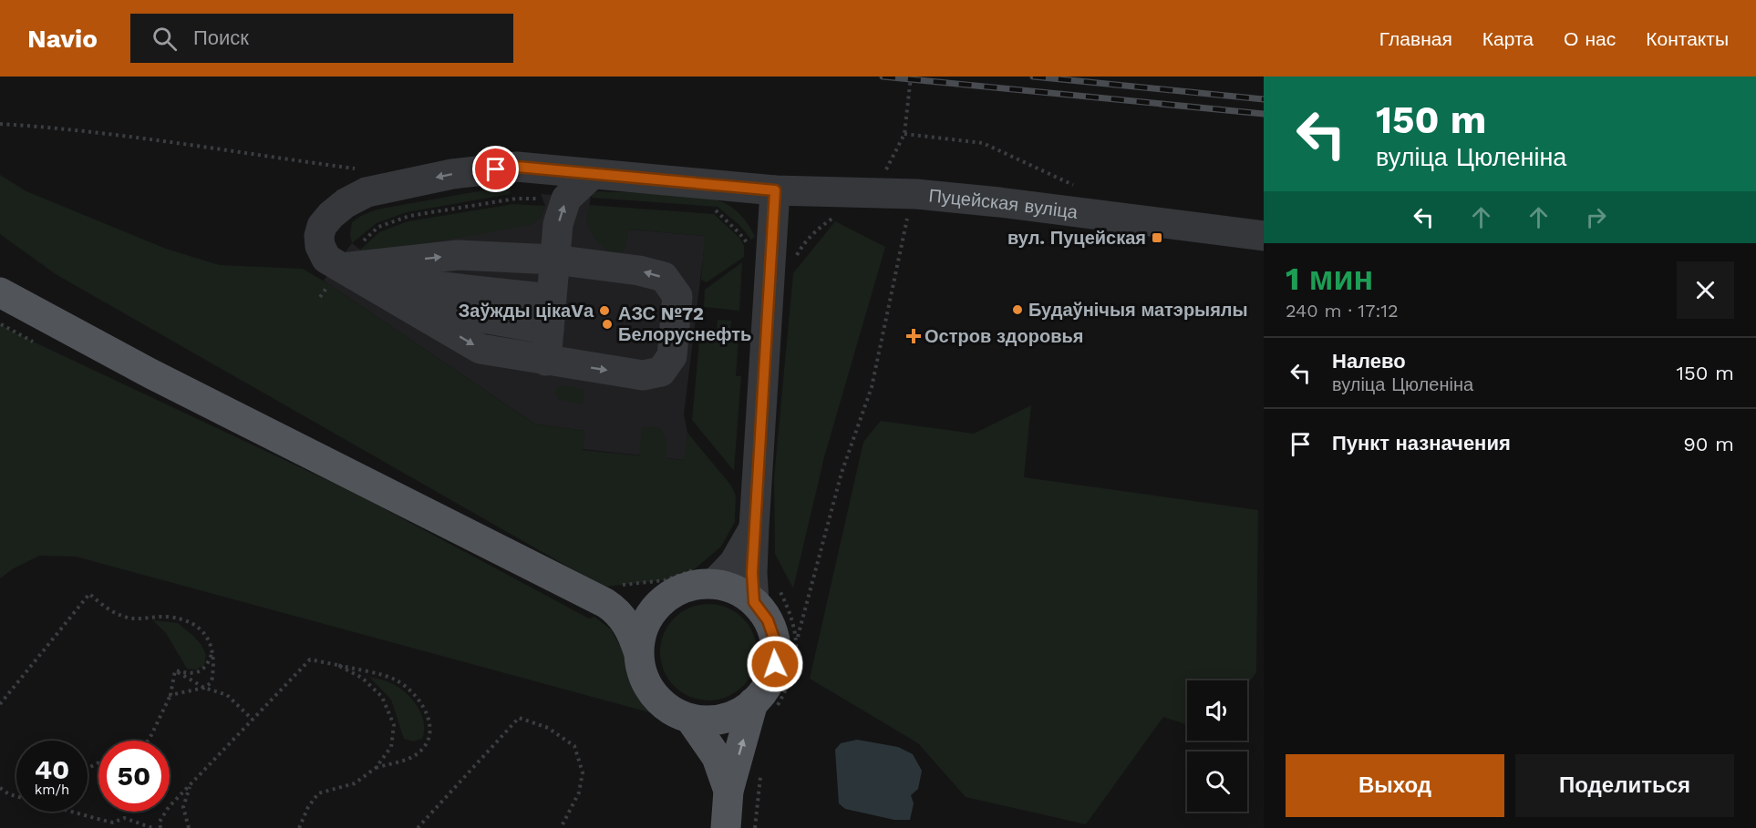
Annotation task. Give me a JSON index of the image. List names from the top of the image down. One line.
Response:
{"streets":{"street":["Пуцейская вуліца"]},"places":{"transit":["вул. Пуцейская"],"other":["Будаўнічыя матэрыялы","Заўжды цікаVа","АЗС №72 Белоруснефть"],"health":["Остров здоровья"]},"page":{"header":"Navio","search":"Поиск","nav":["Главная","Карта","О нас","Контакты"],"turn":["150 m","вуліца Цюленіна"],"heading":["1 мин","240 m · 17:12"],"list":[{"name":"Налево","note":"вуліца Цюленіна","value":"150 m"},{"name":"Пункт назначения","value":"90 m"}],"speed":"40 km/h","limit":"50","buttons":["Выход","Поделиться"]}}
